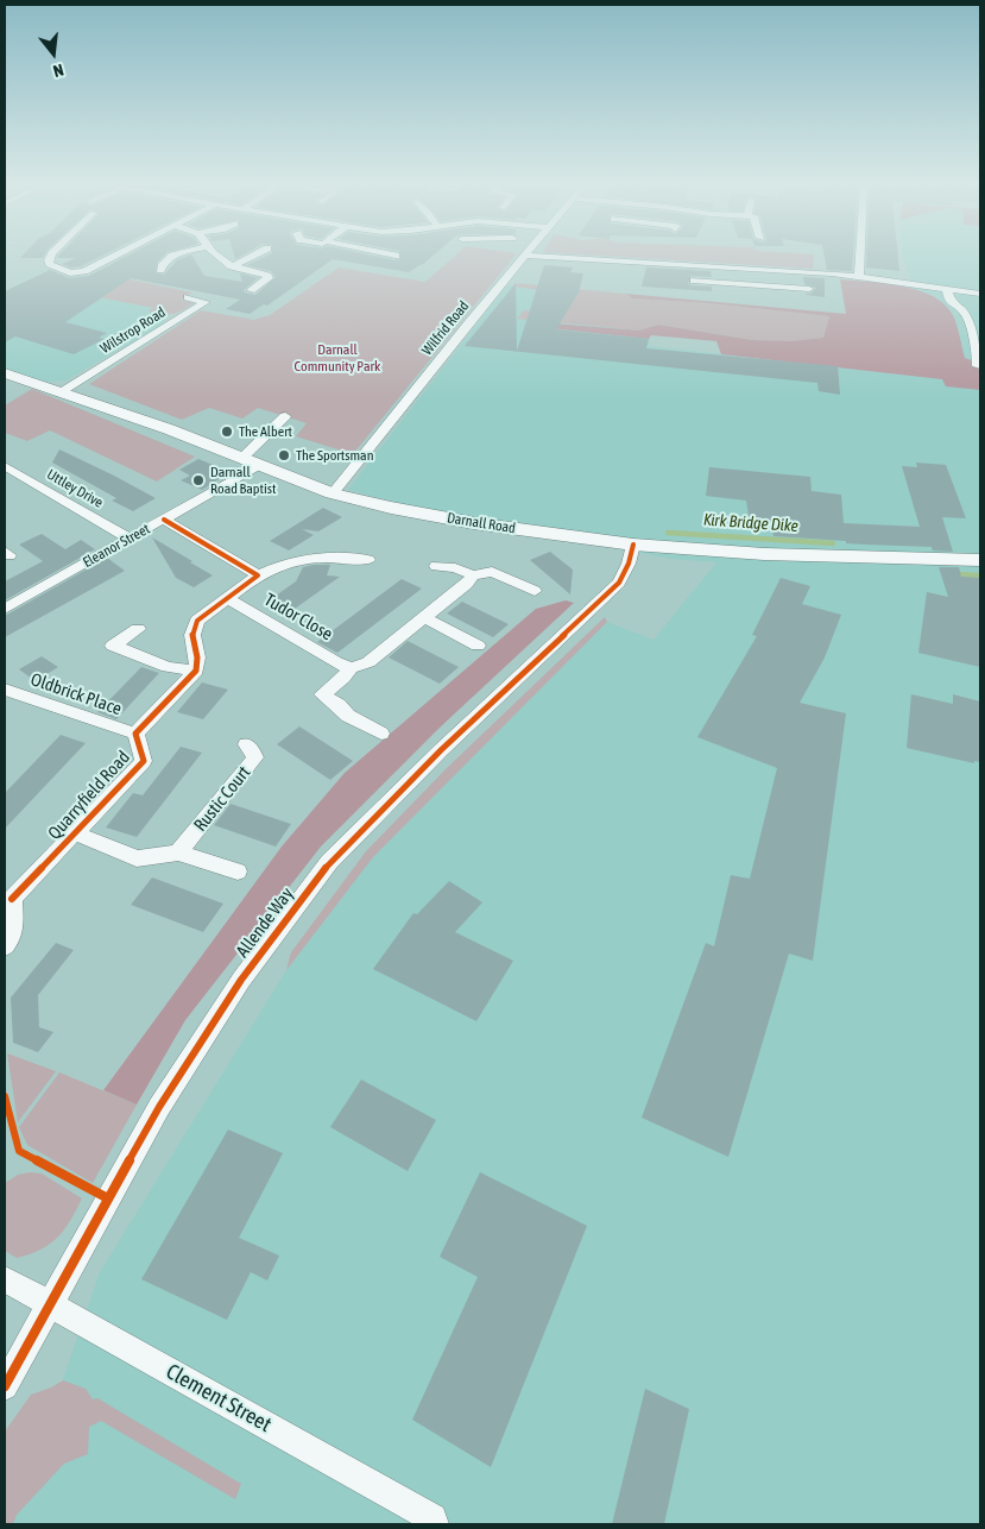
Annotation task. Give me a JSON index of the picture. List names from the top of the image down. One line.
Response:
{"streets":{"main road":["Darnall Road"],"street":["Wilfrid Road","Wilstrop Road","Uttley Drive","Eleanor Street","Tudor Close","Oldbrick Place","Quarryfield Road","Rustic Court","Allende Way","Clement Street"]},"crossings":[["Wilfrid Road","Darnall Road"],["Wilstrop Road","Darnall Road"],["Uttley Drive","Eleanor Street"],["Darnall Road","Eleanor Street"],["Darnall Road","Allende Way"],["Oldbrick Place","Quarryfield Road"],["Quarryfield Road","Rustic Court"],["Allende Way","Clement Street"]],"water":["Kirk Bridge Dike"],"parks":["Darnall Community Park"],"places":["The Albert","The Sportsman","Darnall Road Baptist"],"north":"bottom"}
